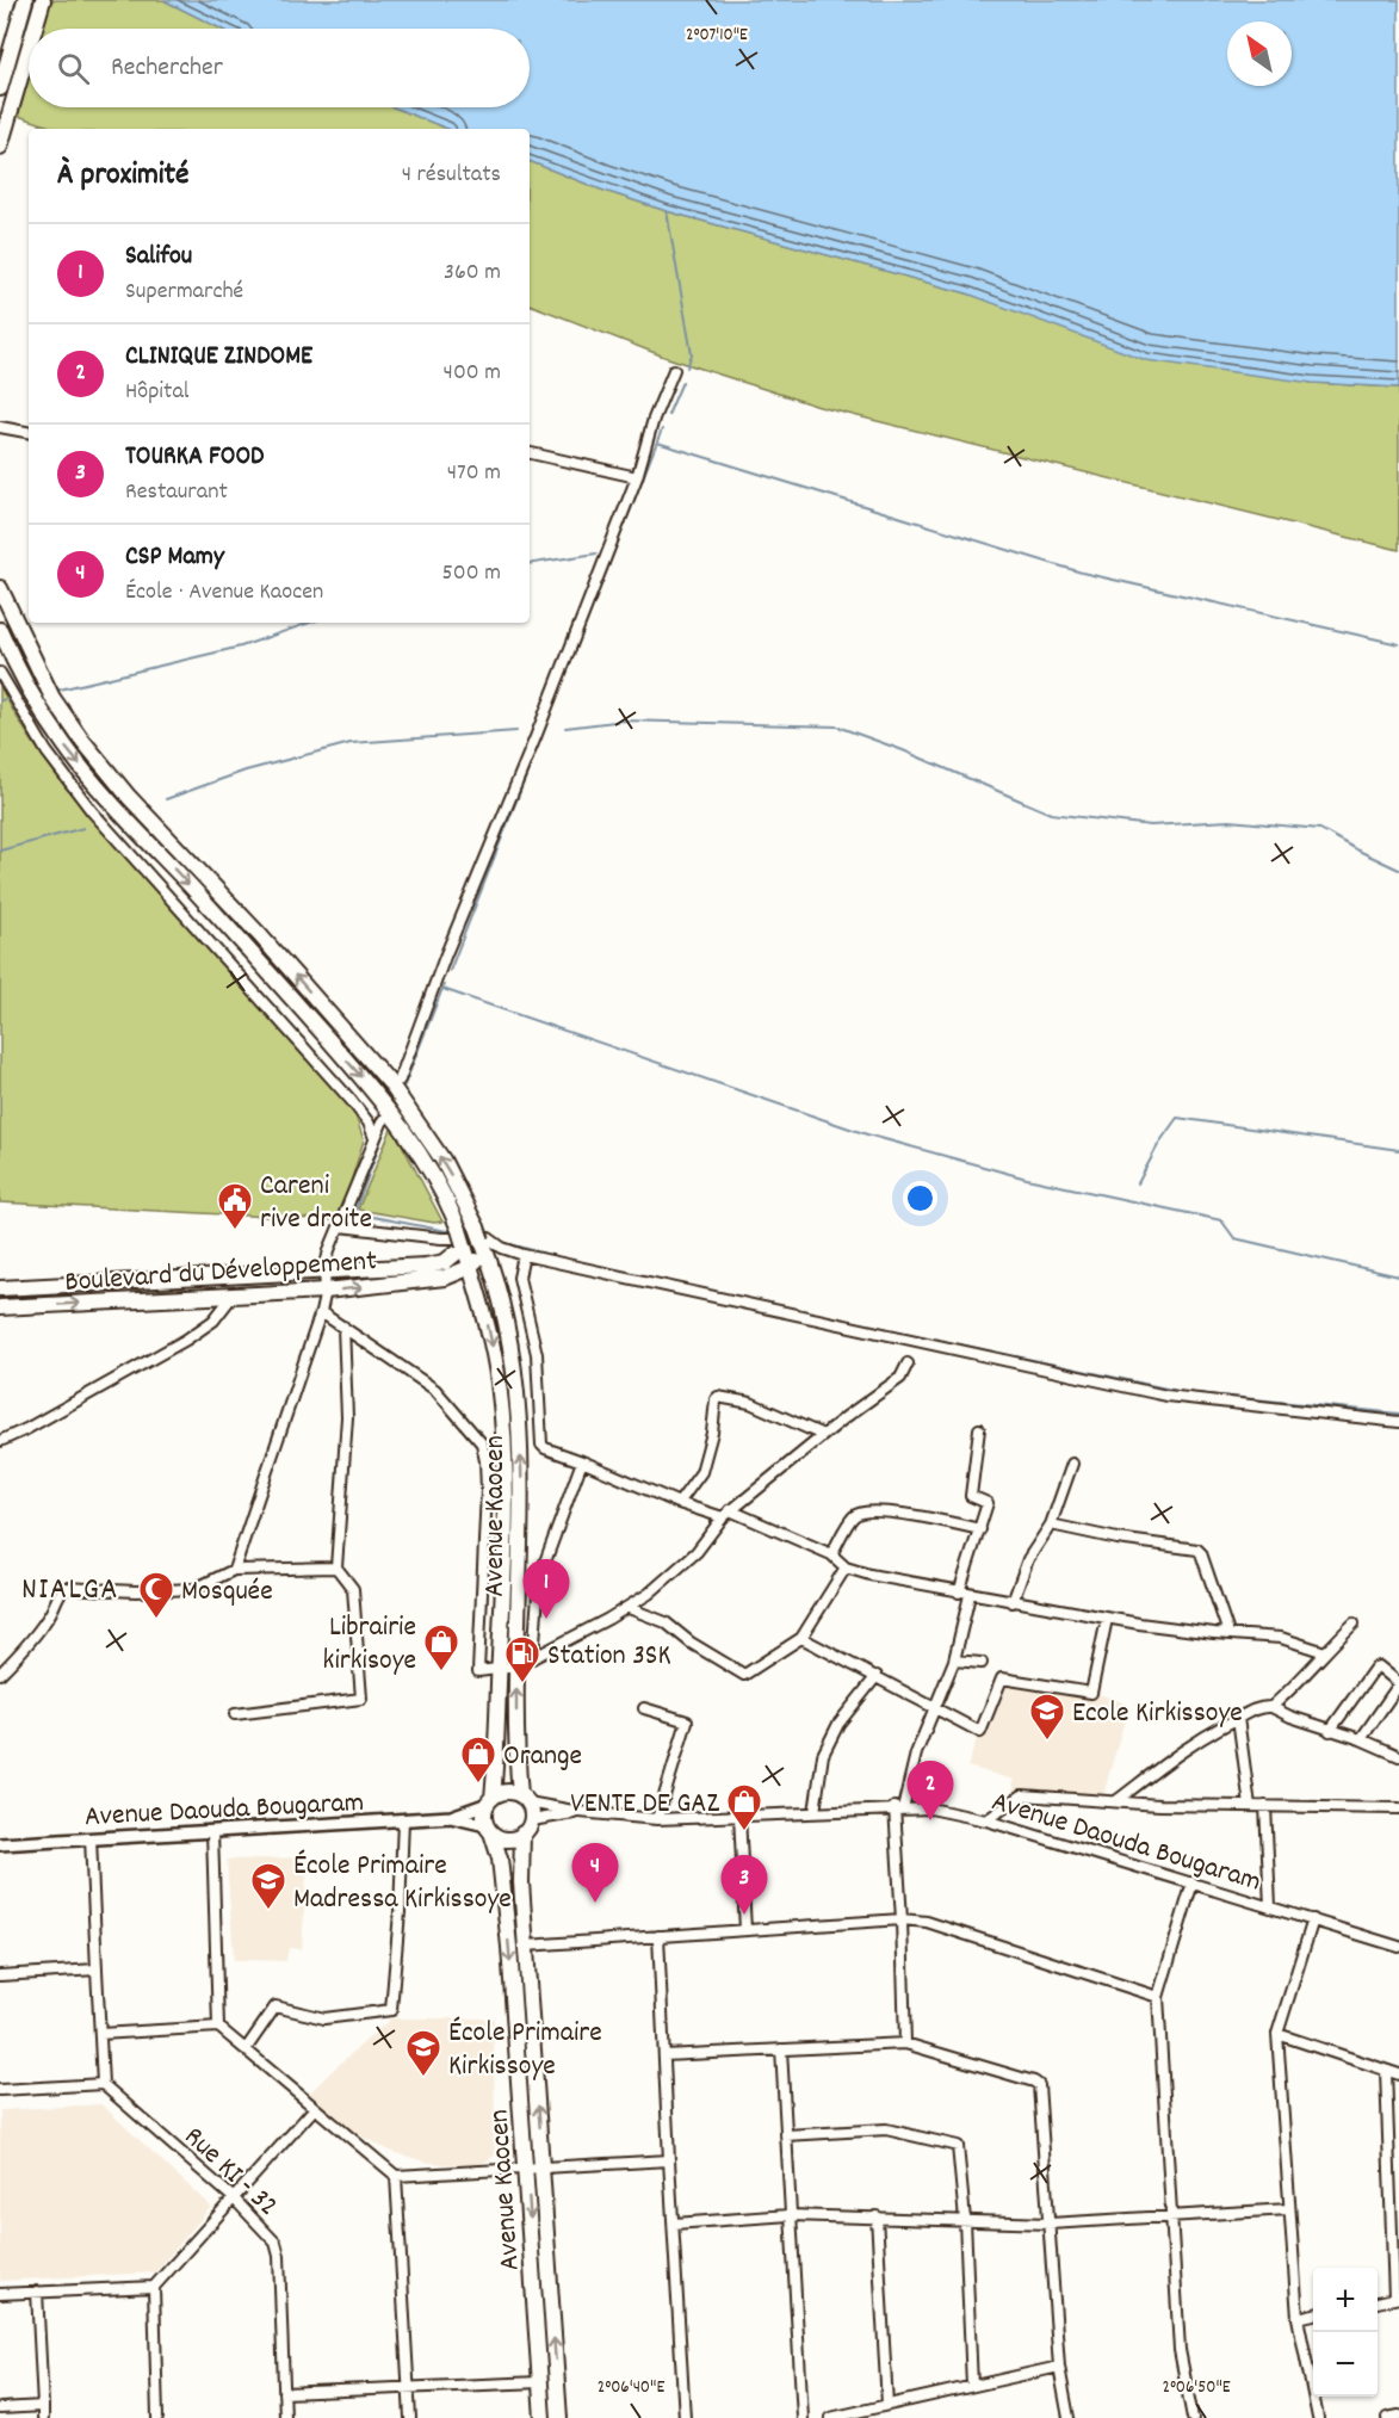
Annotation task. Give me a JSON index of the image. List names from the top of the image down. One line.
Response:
{"streets":{"highway":["Boulevard du Développement","Avenue Kaocen"],"street":["Avenue Daouda Bougaram","Rue KI - 32"]},"crossings":[["Boulevard du Développement","Avenue Kaocen"],["Avenue Kaocen","Avenue Daouda Bougaram"]],"districts":["NIALGA"],"places":{"public building":["Careni rive droite"],"mosque":["Mosquée"],"shop":["Librairie kirkisoye","Orange","VENTE DE GAZ"],"fuel station":["Station 3SK"],"school or university":["Ecole Kirkissoye","École Primaire Madressa Kirkissoye","École Primaire Kirkissoye"]},"north":"top left","page":{"search":"Rechercher","heading":["À proximité","4 résultats"],"list":[{"mark":"1","name":"Salifou","note":"Supermarché","value":"360 m"},{"mark":"2","name":"CLINIQUE ZINDOME","note":"Hôpital","value":"400 m"},{"mark":"3","name":"TOURKA FOOD","note":"Restaurant","value":"470 m"},{"mark":"4","name":"CSP Mamy","note":"École · Avenue Kaocen","value":"500 m"}],"pins":["1","2","4","3"],"map_buttons":["+","−"]},"coordinates":["2°07'10\"E","2°06'40\"E","2°06'50\"E"]}
